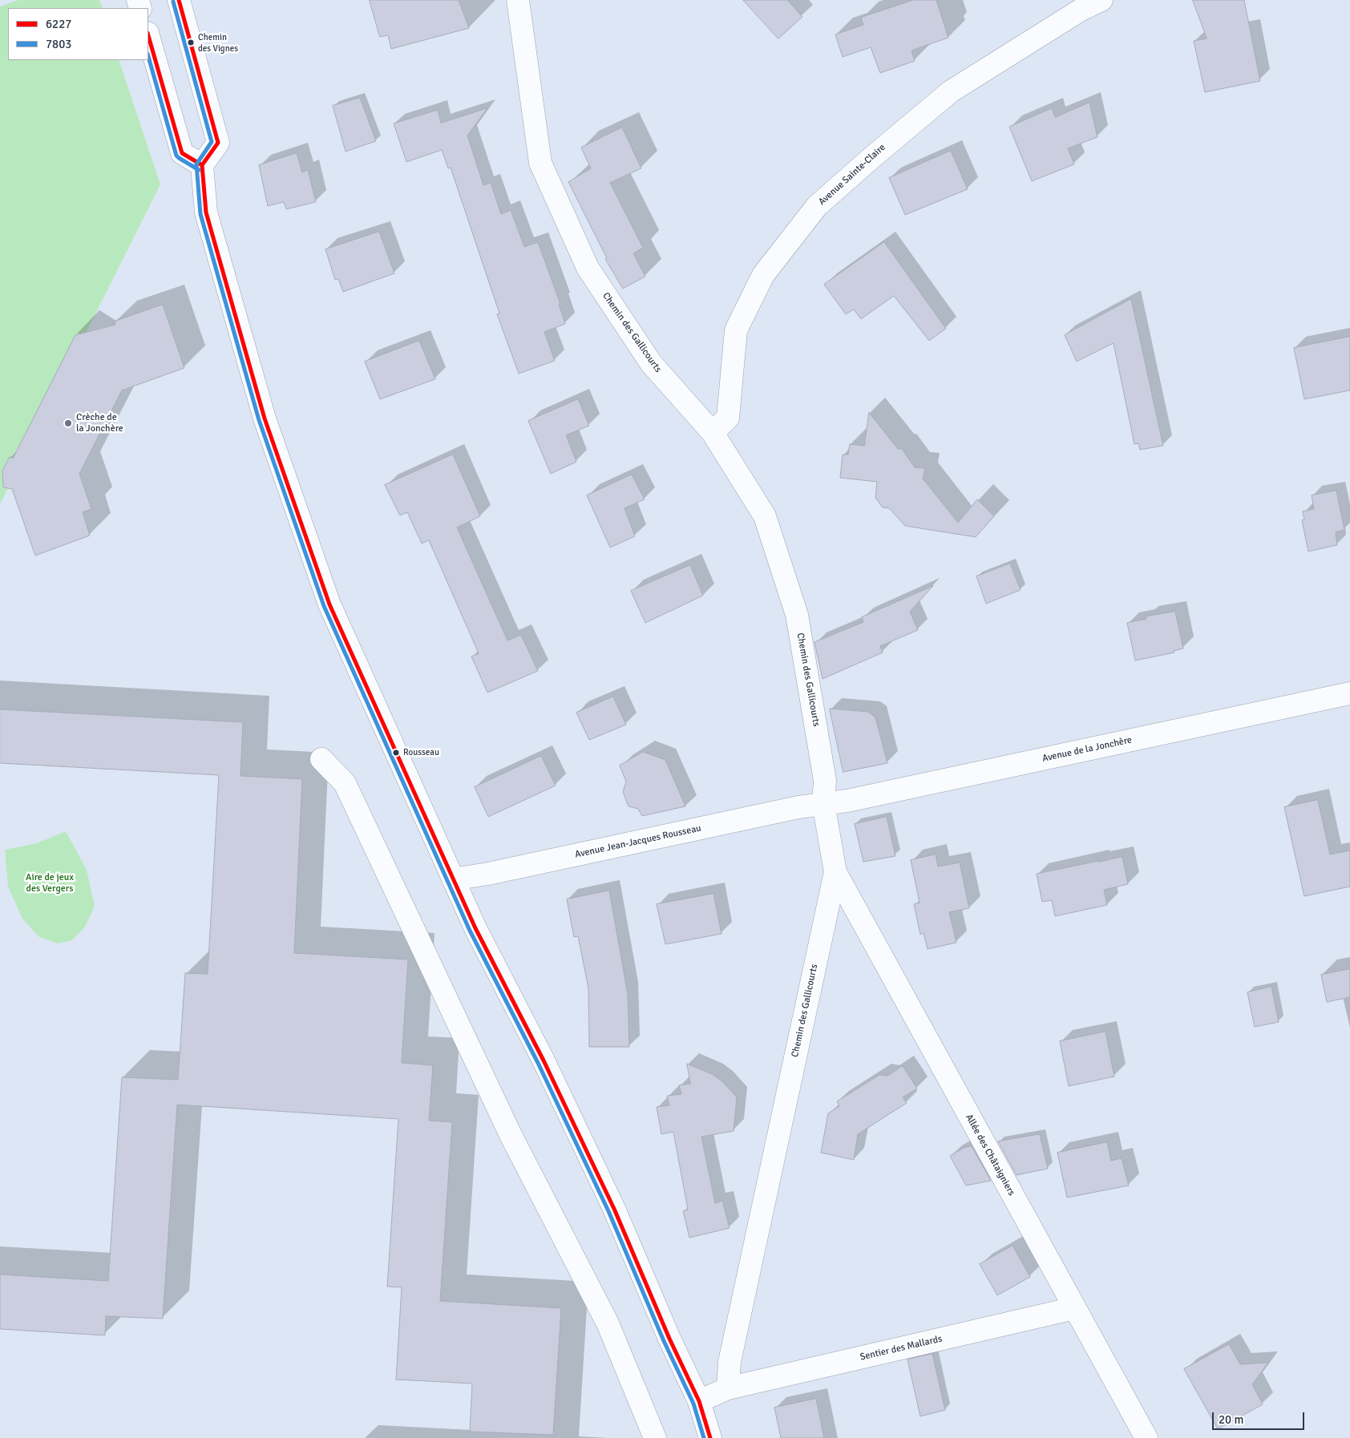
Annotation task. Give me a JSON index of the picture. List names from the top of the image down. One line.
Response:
{"streets":{"street":["Avenue Sainte-Claire","Chemin des Gallicourts","Avenue de la Jonchère","Avenue Jean-Jacques Rousseau","Allée des Châtaigniers","Sentier des Mallards"]},"crossings":[["Avenue Sainte-Claire","Chemin des Gallicourts"],["Chemin des Gallicourts","Avenue de la Jonchère"],["Chemin des Gallicourts","Avenue Jean-Jacques Rousseau"],["Chemin des Gallicourts","Allée des Châtaigniers"],["Chemin des Gallicourts","Sentier des Mallards"],["Avenue de la Jonchère","Avenue Jean-Jacques Rousseau"],["Allée des Châtaigniers","Sentier des Mallards"]],"parks":["Aire de jeux des Vergers"],"places":["Chemin des Vignes","Crèche de la Jonchère","Rousseau"],"lines":["transit line 6227","transit line 7803"],"legend":["6227","7803"],"scale_bar":"20 m"}
